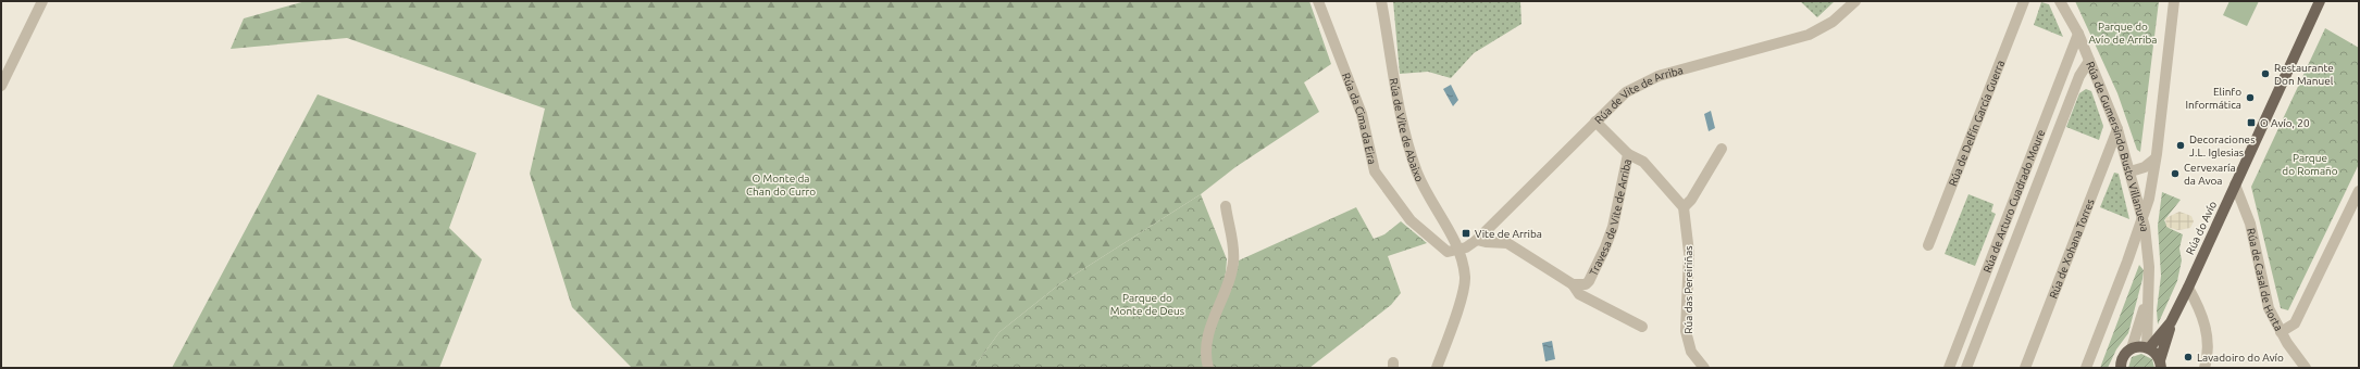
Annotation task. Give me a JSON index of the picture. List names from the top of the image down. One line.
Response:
{"streets":{"main road":["Rúa do Avío"],"street":["Rúa de Vite de Arriba","Rúa da Cima da Eira","Rúa de Delfín García Guerra","Rúa de Vite de Abaixo","Rúa de Gumersindo Busto Villanueva","Rúa de Arturo Cuadrado Moure","Travesa de Vite de Arriba","Rúa de Xohana Torres","Rúa de Casal de Horta","Rúa das Pereiriñas"]},"crossings":[["Rúa de Vite de Arriba","Rúa da Cima da Eira"],["Rúa de Vite de Arriba","Rúa de Vite de Abaixo"],["Rúa de Vite de Arriba","Travesa de Vite de Arriba"],["Rúa da Cima da Eira","Rúa de Vite de Abaixo"],["Rúa de Gumersindo Busto Villanueva","Rúa de Arturo Cuadrado Moure"],["Rúa de Gumersindo Busto Villanueva","Rúa do Avío"],["Rúa de Gumersindo Busto Villanueva","Rúa de Xohana Torres"],["Rúa do Avío","Rúa de Casal de Horta"]],"parks":["Parque do Avío de Arriba","Parque do Romaño","O Monte da Chan do Curro","Parque do Monte de Deus"],"places":{"other":["Restaurante Don Manuel","Elinfo Informática","Decoraciones J.L. Iglesias","Cervexaría da Avoa","Lavadoiro do Avío"],"transit":["O Avío, 20","Vite de Arriba"]}}
